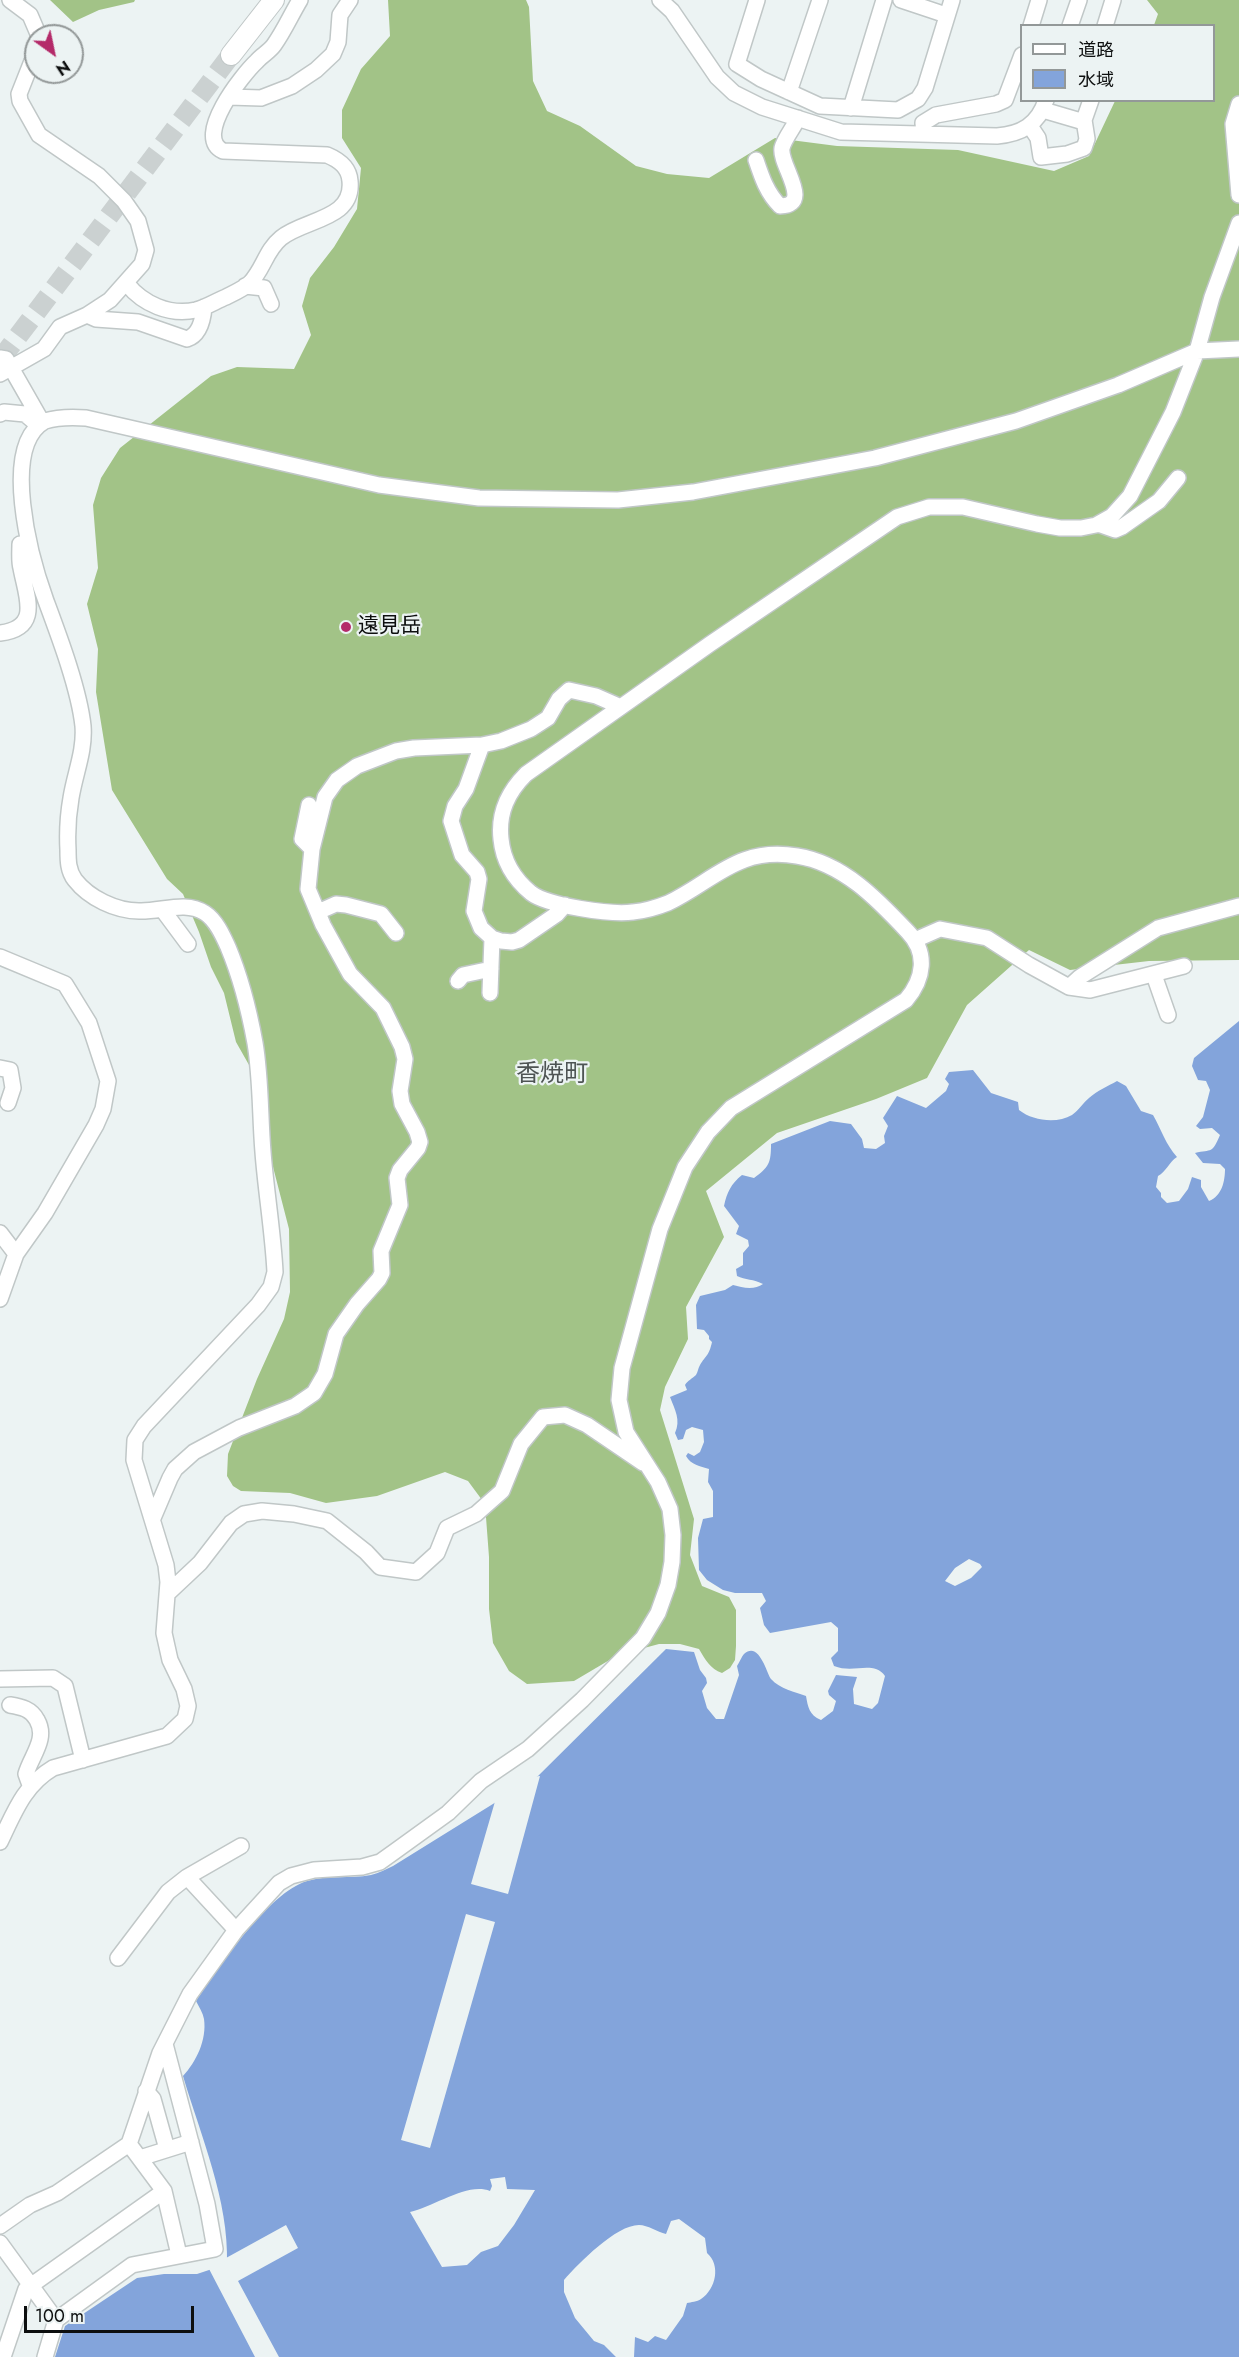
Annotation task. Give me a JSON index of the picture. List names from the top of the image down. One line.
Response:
{"districts":["香焼町"],"places":["遠見岳"],"legend":["道路","水域"],"scale_bar":"100 m","north":"bottom right"}
